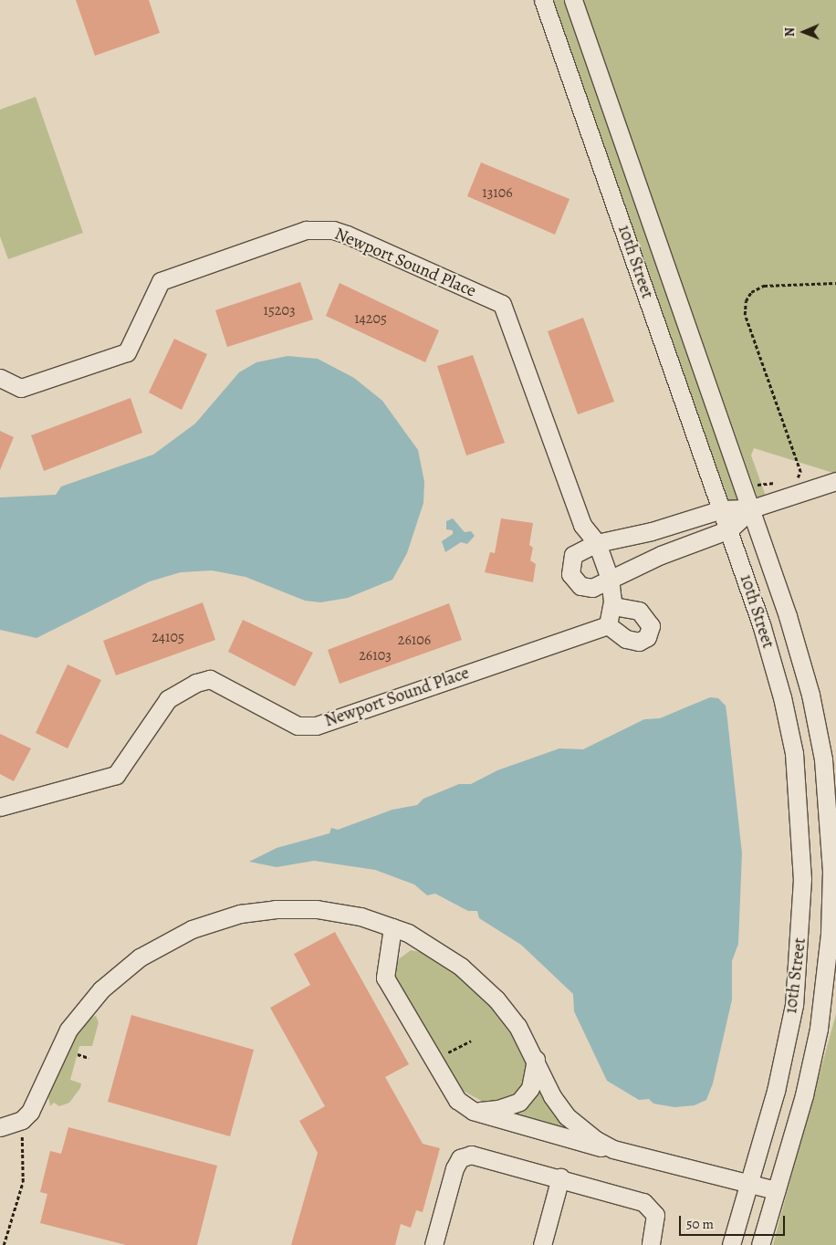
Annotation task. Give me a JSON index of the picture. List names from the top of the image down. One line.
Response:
{"streets":{"street":["10th Street","Newport Sound Place"]},"house_numbers":["13106","15203","14205","24105","26106","26103"],"scale_bar":"50 m","north":"left"}
